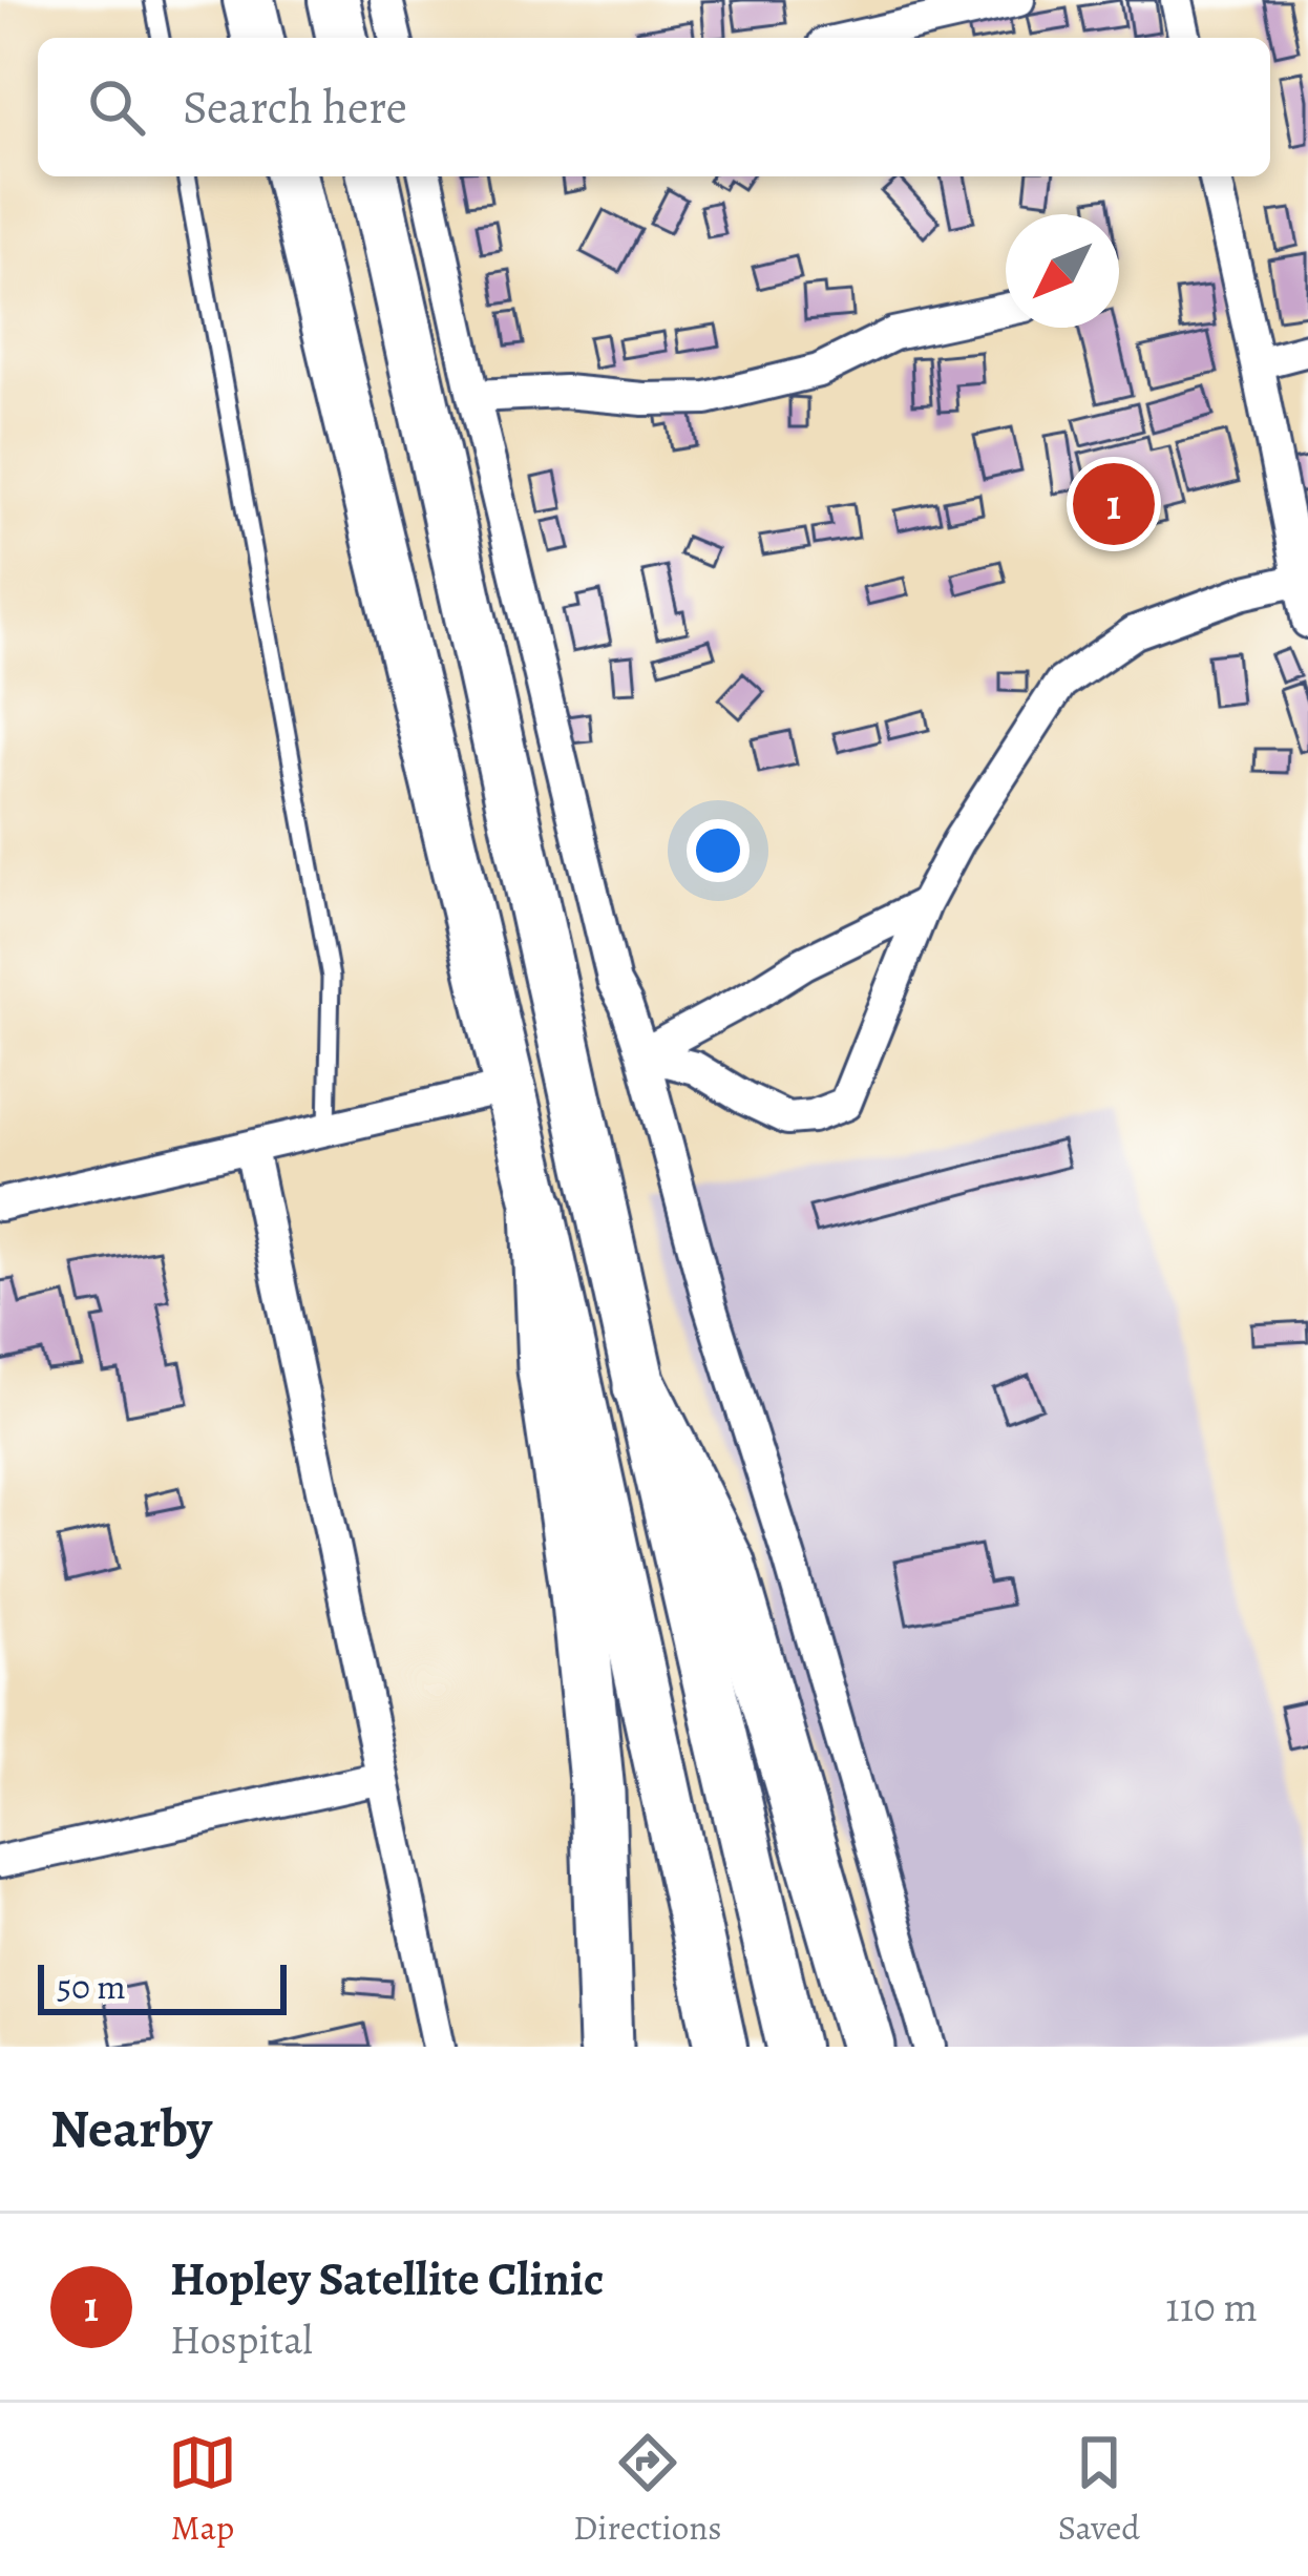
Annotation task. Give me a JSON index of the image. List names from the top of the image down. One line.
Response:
{"scale_bar":"50 m","north":"bottom left","page":{"search":"Search here","pins":"1","scale":"50 m","heading":"Nearby","list":[{"mark":"1","name":"Hopley Satellite Clinic","note":"Hospital","value":"110 m"}],"nav":["Map","Directions","Saved"]}}
